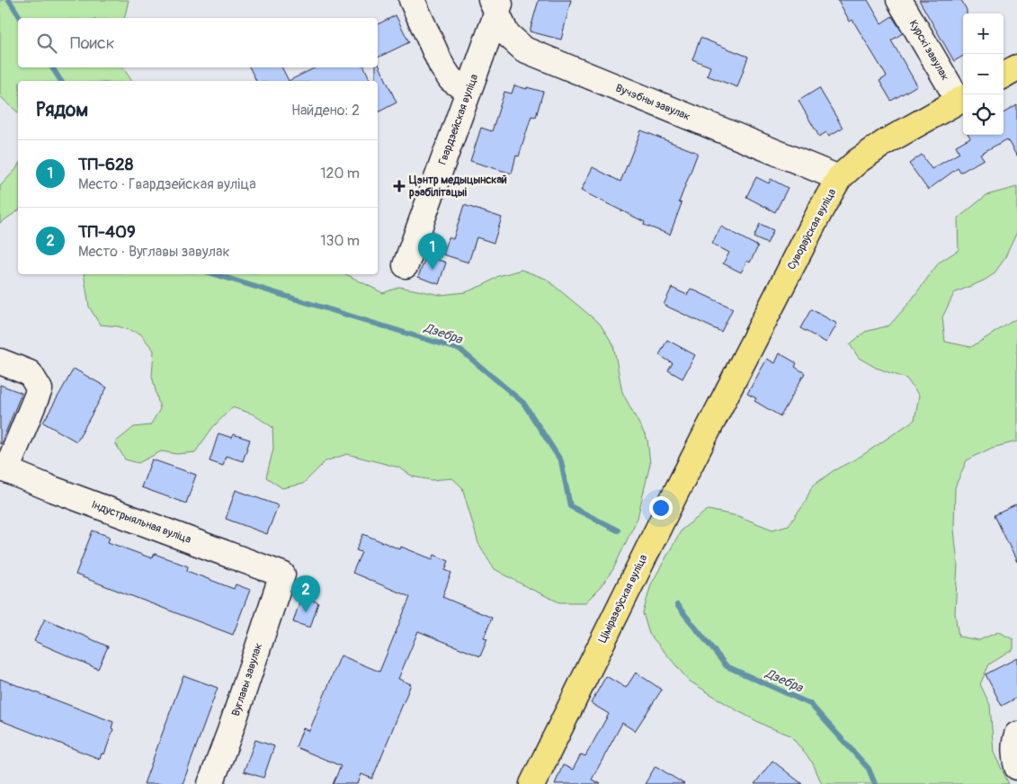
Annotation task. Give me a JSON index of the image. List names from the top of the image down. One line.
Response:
{"streets":{"main road":["Сувораўская вуліца","Ціміразеўская вуліца"],"street":["Курскі завулак","Вучэбны завулак","Гвардзейская вуліца","Індустрыяльная вуліца","Вуглавы завулак"]},"crossings":[["Курскі завулак","Сувораўская вуліца"],["Вучэбны завулак","Гвардзейская вуліца"],["Вучэбны завулак","Сувораўская вуліца"],["Сувораўская вуліца","Ціміразеўская вуліца"],["Індустрыяльная вуліца","Вуглавы завулак"]],"water":["Дзебра"],"places":{"health":["Цэнтр медыцынскай рэабілітацыі"]},"page":{"map_buttons":["+","−"],"search":"Поиск","heading":["Рядом","Найдено: 2"],"list":[{"mark":"1","name":"ТП-628","note":"Место · Гвардзейская вуліца","value":"120 m"},{"mark":"2","name":"ТП-409","note":"Место · Вуглавы завулак","value":"130 m"}],"pins":["1","2"]}}
